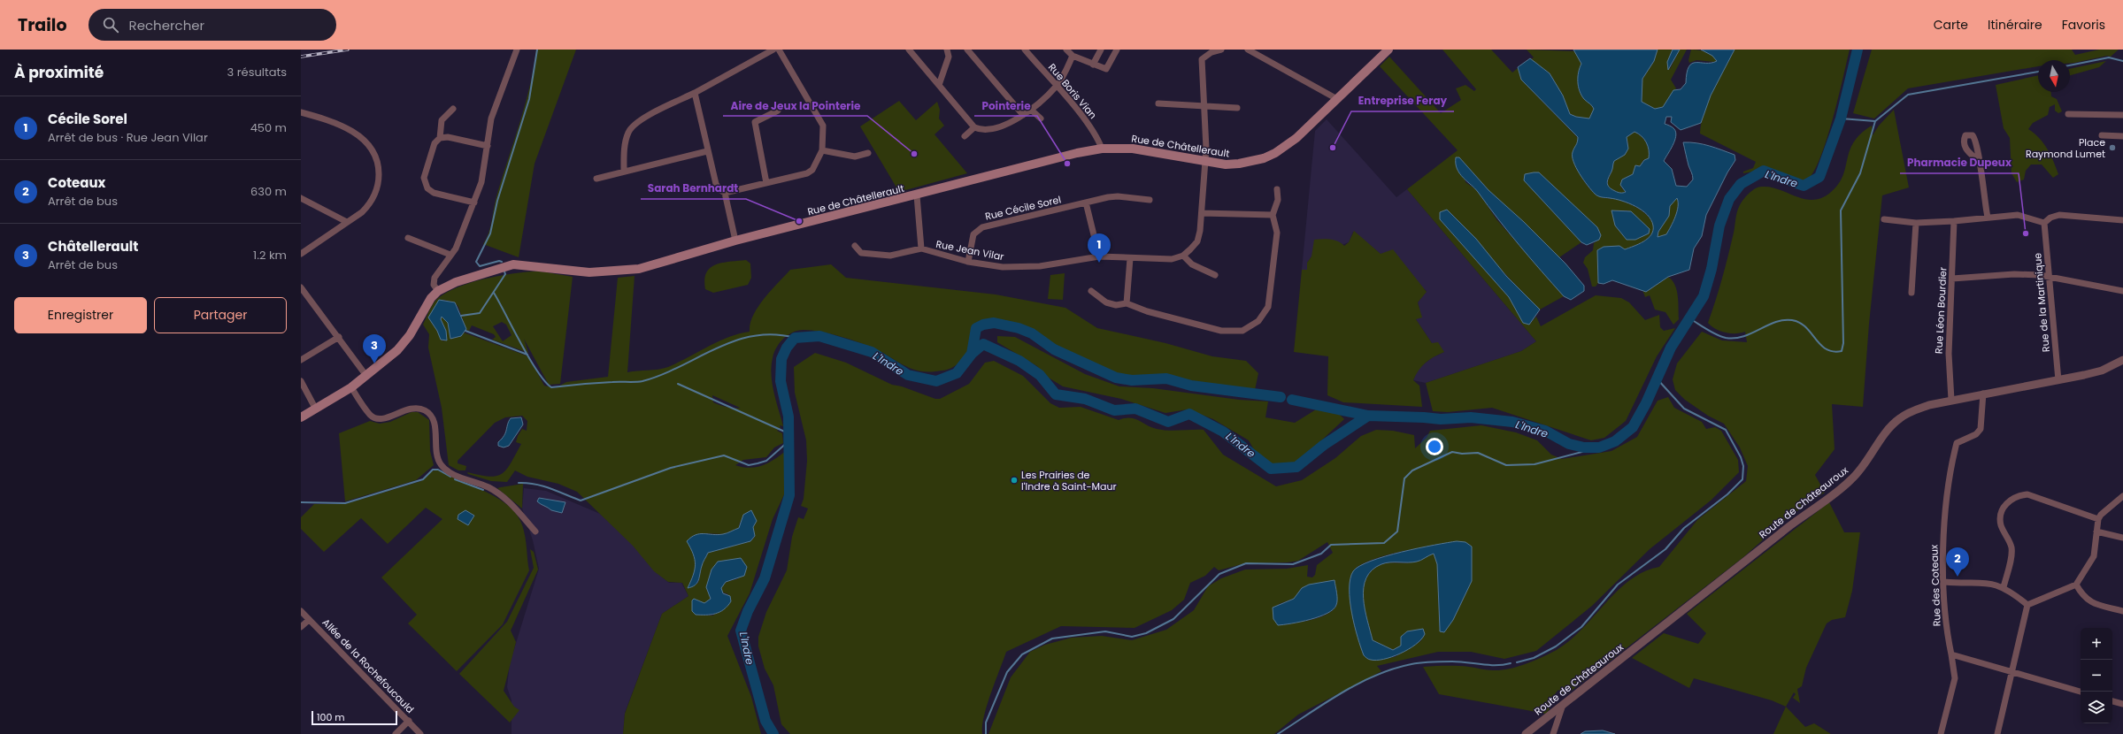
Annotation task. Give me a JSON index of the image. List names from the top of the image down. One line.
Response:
{"streets":{"main road":["Rue de Châtellerault"],"street":["Rue Boris Vian","Rue Cécile Sorel","Rue Jean Vilar","Rue de la Martinique","Rue Léon Bourdier","Route de Châteauroux","Rue des Coteaux","Allée de la Rochefoucauld"]},"crossings":[["Rue Boris Vian","Rue de Châtellerault"],["Rue de Châtellerault","Rue Jean Vilar"],["Rue Cécile Sorel","Rue Jean Vilar"],["Rue de la Martinique","Route de Châteauroux"],["Rue Léon Bourdier","Route de Châteauroux"],["Route de Châteauroux","Rue des Coteaux"]],"water":["L'Indre"],"places":["Entreprise Feray","Place Raymond Lumet","Aire de Jeux la Pointerie","Pointerie","Sarah Bernhardt","Pharmacie Dupeux","Les Prairies de l'Indre à Saint-Maur"],"scale_bar":"100 m","north":"bottom","page":{"header":"Trailo","search":"Rechercher","nav":["Carte","Itinéraire","Favoris"],"heading":["À proximité","3 résultats"],"list":[{"mark":"1","name":"Cécile Sorel","note":"Arrêt de bus · Rue Jean Vilar","value":"450 m"},{"mark":"2","name":"Coteaux","note":"Arrêt de bus","value":"630 m"},{"mark":"3","name":"Châtellerault","note":"Arrêt de bus","value":"1.2 km"}],"pins":["1","3","2"],"buttons":["Enregistrer","Partager"],"map_buttons":["+","−"],"scale":"100 m"}}
